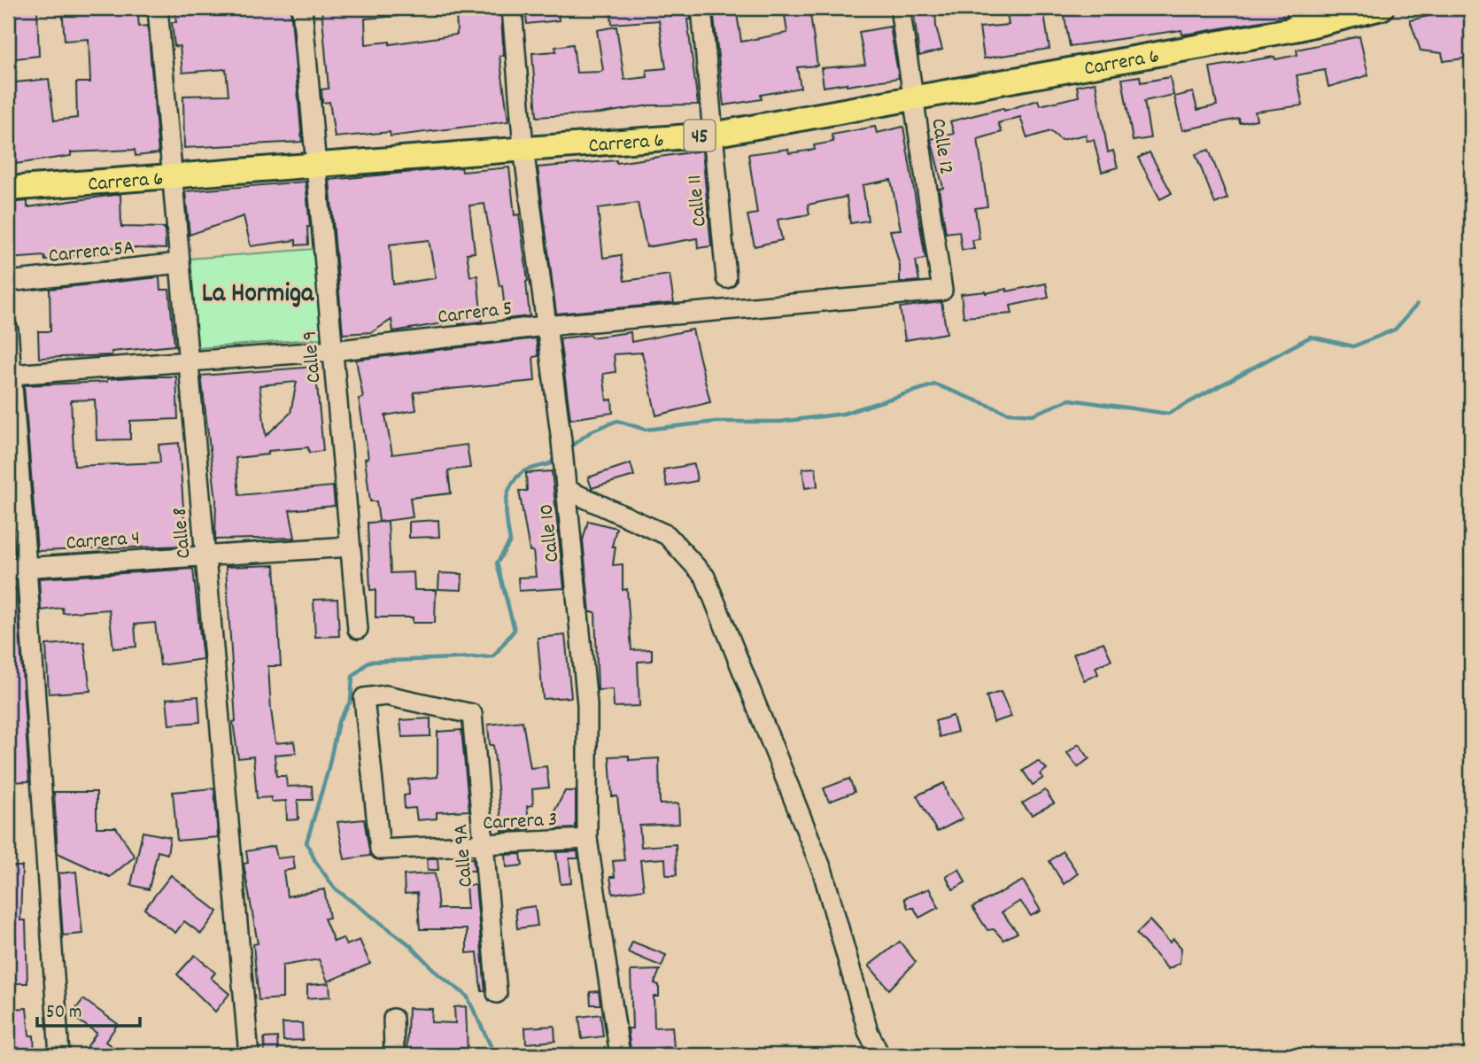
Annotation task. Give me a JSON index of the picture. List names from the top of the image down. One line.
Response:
{"streets":{"main road":["Carrera 6","45"],"street":["Calle 12","Calle 11","Carrera 5A","Carrera 5","Calle 9","Calle 8","Calle 10","Carrera 4","Carrera 3","Calle 9A"]},"crossings":[["Carrera 6","Calle 12"],["Carrera 6","Calle 11"],["Carrera 6","Calle 9"],["Carrera 6","Calle 8"],["Carrera 6","Calle 10"],["Calle 12","Carrera 5"],["Carrera 5A","Calle 8"],["Carrera 5","Calle 9"],["Carrera 5","Calle 8"],["Carrera 5","Calle 10"],["Calle 9","Carrera 4"],["Calle 8","Carrera 4"],["Calle 10","Carrera 3"],["Carrera 3","Calle 9A"]],"districts":["La Hormiga"],"scale_bar":"50 m"}
